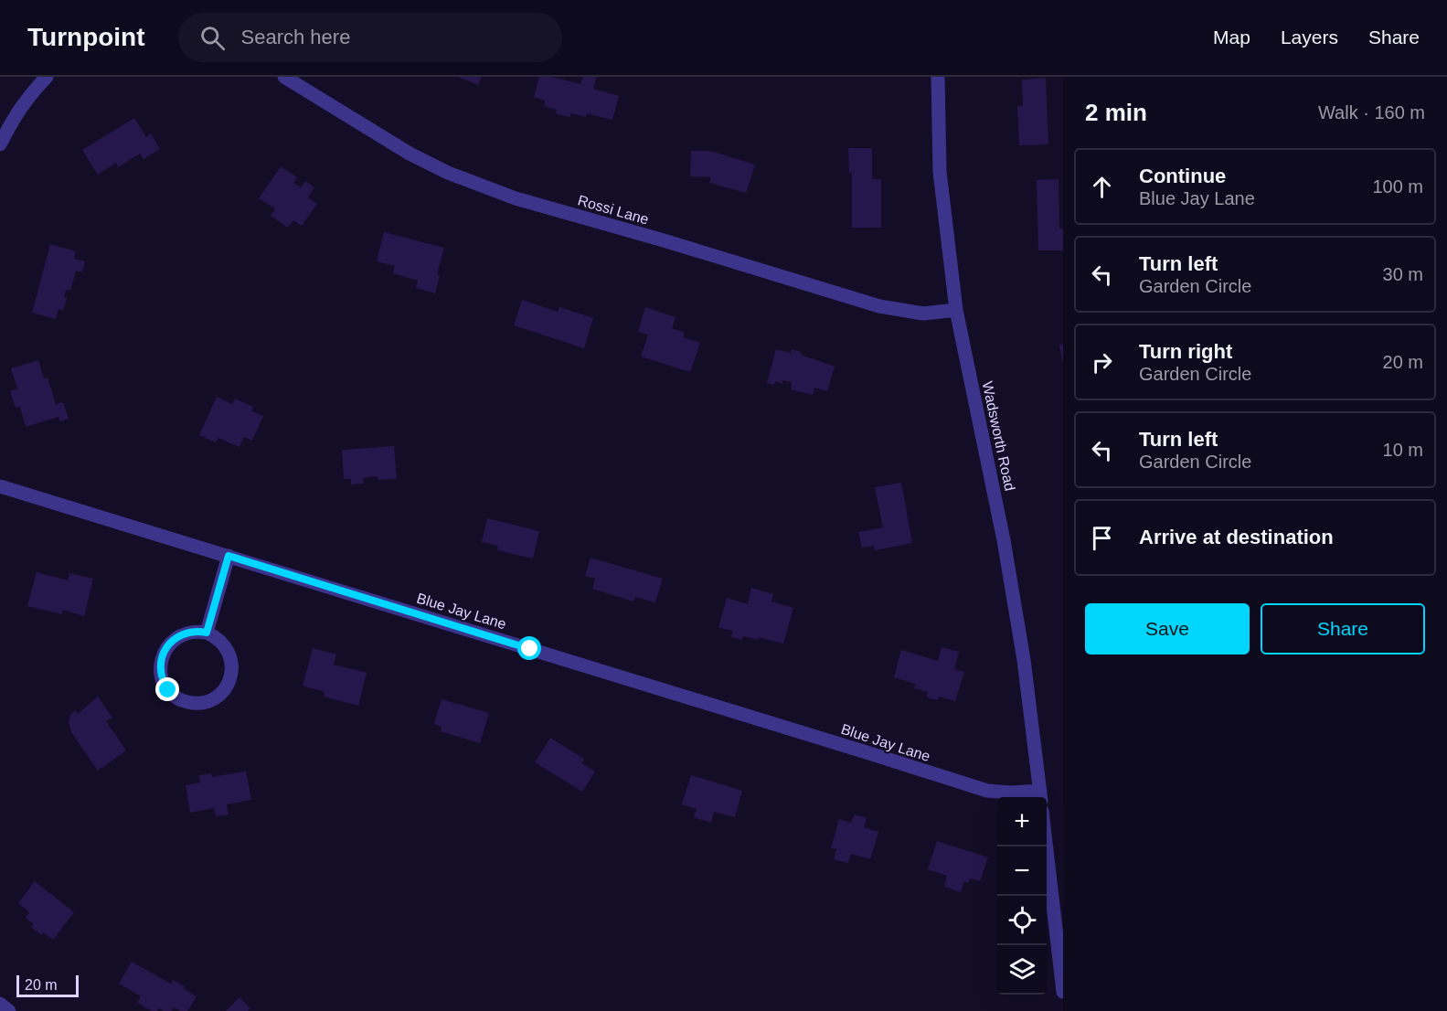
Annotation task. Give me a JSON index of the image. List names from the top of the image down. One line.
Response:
{"streets":{"street":["Rossi Lane","Wadsworth Road","Blue Jay Lane"]},"crossings":[["Rossi Lane","Wadsworth Road"],["Wadsworth Road","Blue Jay Lane"]],"scale_bar":"20 m","page":{"header":"Turnpoint","search":"Search here","nav":["Map","Layers","Share"],"heading":["2 min","Walk · 160 m"],"list":[["Continue","Blue Jay Lane","100 m"],["Turn left","Garden Circle","30 m"],["Turn right","Garden Circle","20 m"],["Turn left","Garden Circle","10 m"],"Arrive at destination"],"buttons":["Save","Share"],"map_buttons":["+","−"],"scale":"20 m"}}
